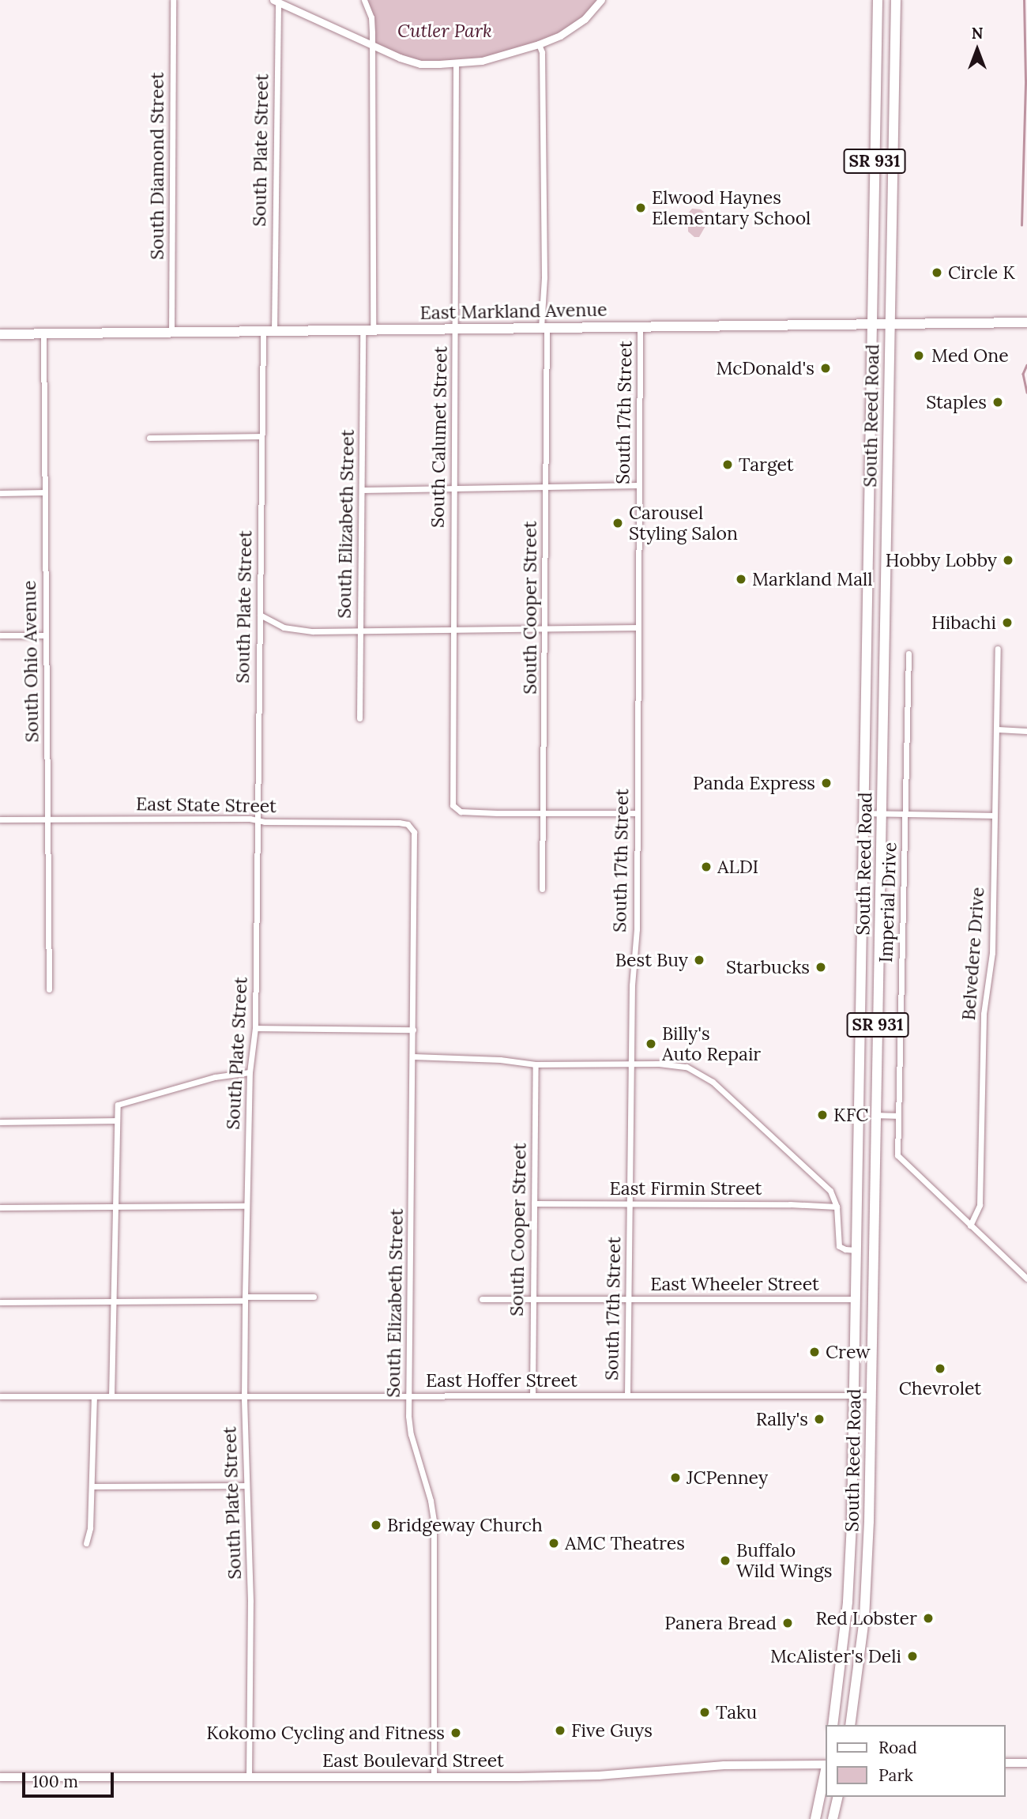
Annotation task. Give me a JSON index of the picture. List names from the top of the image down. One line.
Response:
{"streets":{"main road":["SR 931","East Markland Avenue","South Reed Road","East Boulevard Street"],"street":["South Plate Street","South Diamond Street","South 17th Street","South Calumet Street","South Elizabeth Street","South Cooper Street","South Ohio Avenue","East State Street","Imperial Drive","Belvedere Drive","East Firmin Street","East Wheeler Street","East Hoffer Street"]},"crossings":[["South Plate Street","East Markland Avenue"],["South Plate Street","East State Street"],["South Plate Street","East Hoffer Street"],["South Plate Street","East Boulevard Street"],["South Diamond Street","East Markland Avenue"],["East Markland Avenue","South 17th Street"],["East Markland Avenue","South Reed Road"],["East Markland Avenue","South Calumet Street"],["East Markland Avenue","South Elizabeth Street"],["East Markland Avenue","South Cooper Street"],["East Markland Avenue","South Ohio Avenue"],["South 17th Street","East Firmin Street"],["South 17th Street","East Wheeler Street"],["South 17th Street","East Hoffer Street"],["South Reed Road","East Wheeler Street"],["South Reed Road","East Hoffer Street"],["South Calumet Street","South Cooper Street"],["South Elizabeth Street","East State Street"],["South Elizabeth Street","East Hoffer Street"],["South Elizabeth Street","East Boulevard Street"],["South Cooper Street","East Firmin Street"],["South Cooper Street","East Wheeler Street"],["South Cooper Street","East Hoffer Street"],["South Ohio Avenue","East State Street"],["Imperial Drive","Belvedere Drive"]],"parks":["Cutler Park"],"places":["Elwood Haynes Elementary School","Circle K","Med One","McDonald's","Staples","Target","Carousel Styling Salon","Hobby Lobby","Markland Mall","Hibachi","Panda Express","ALDI","Best Buy","Starbucks","Billy's Auto Repair","KFC","Crew","Chevrolet","Rally's","JCPenney","Bridgeway Church","AMC Theatres","Buffalo Wild Wings","Red Lobster","Panera Bread","McAlister's Deli","Taku","Five Guys","Kokomo Cycling and Fitness"],"legend":["Road","Park"],"scale_bar":"100 m","north":"top"}
